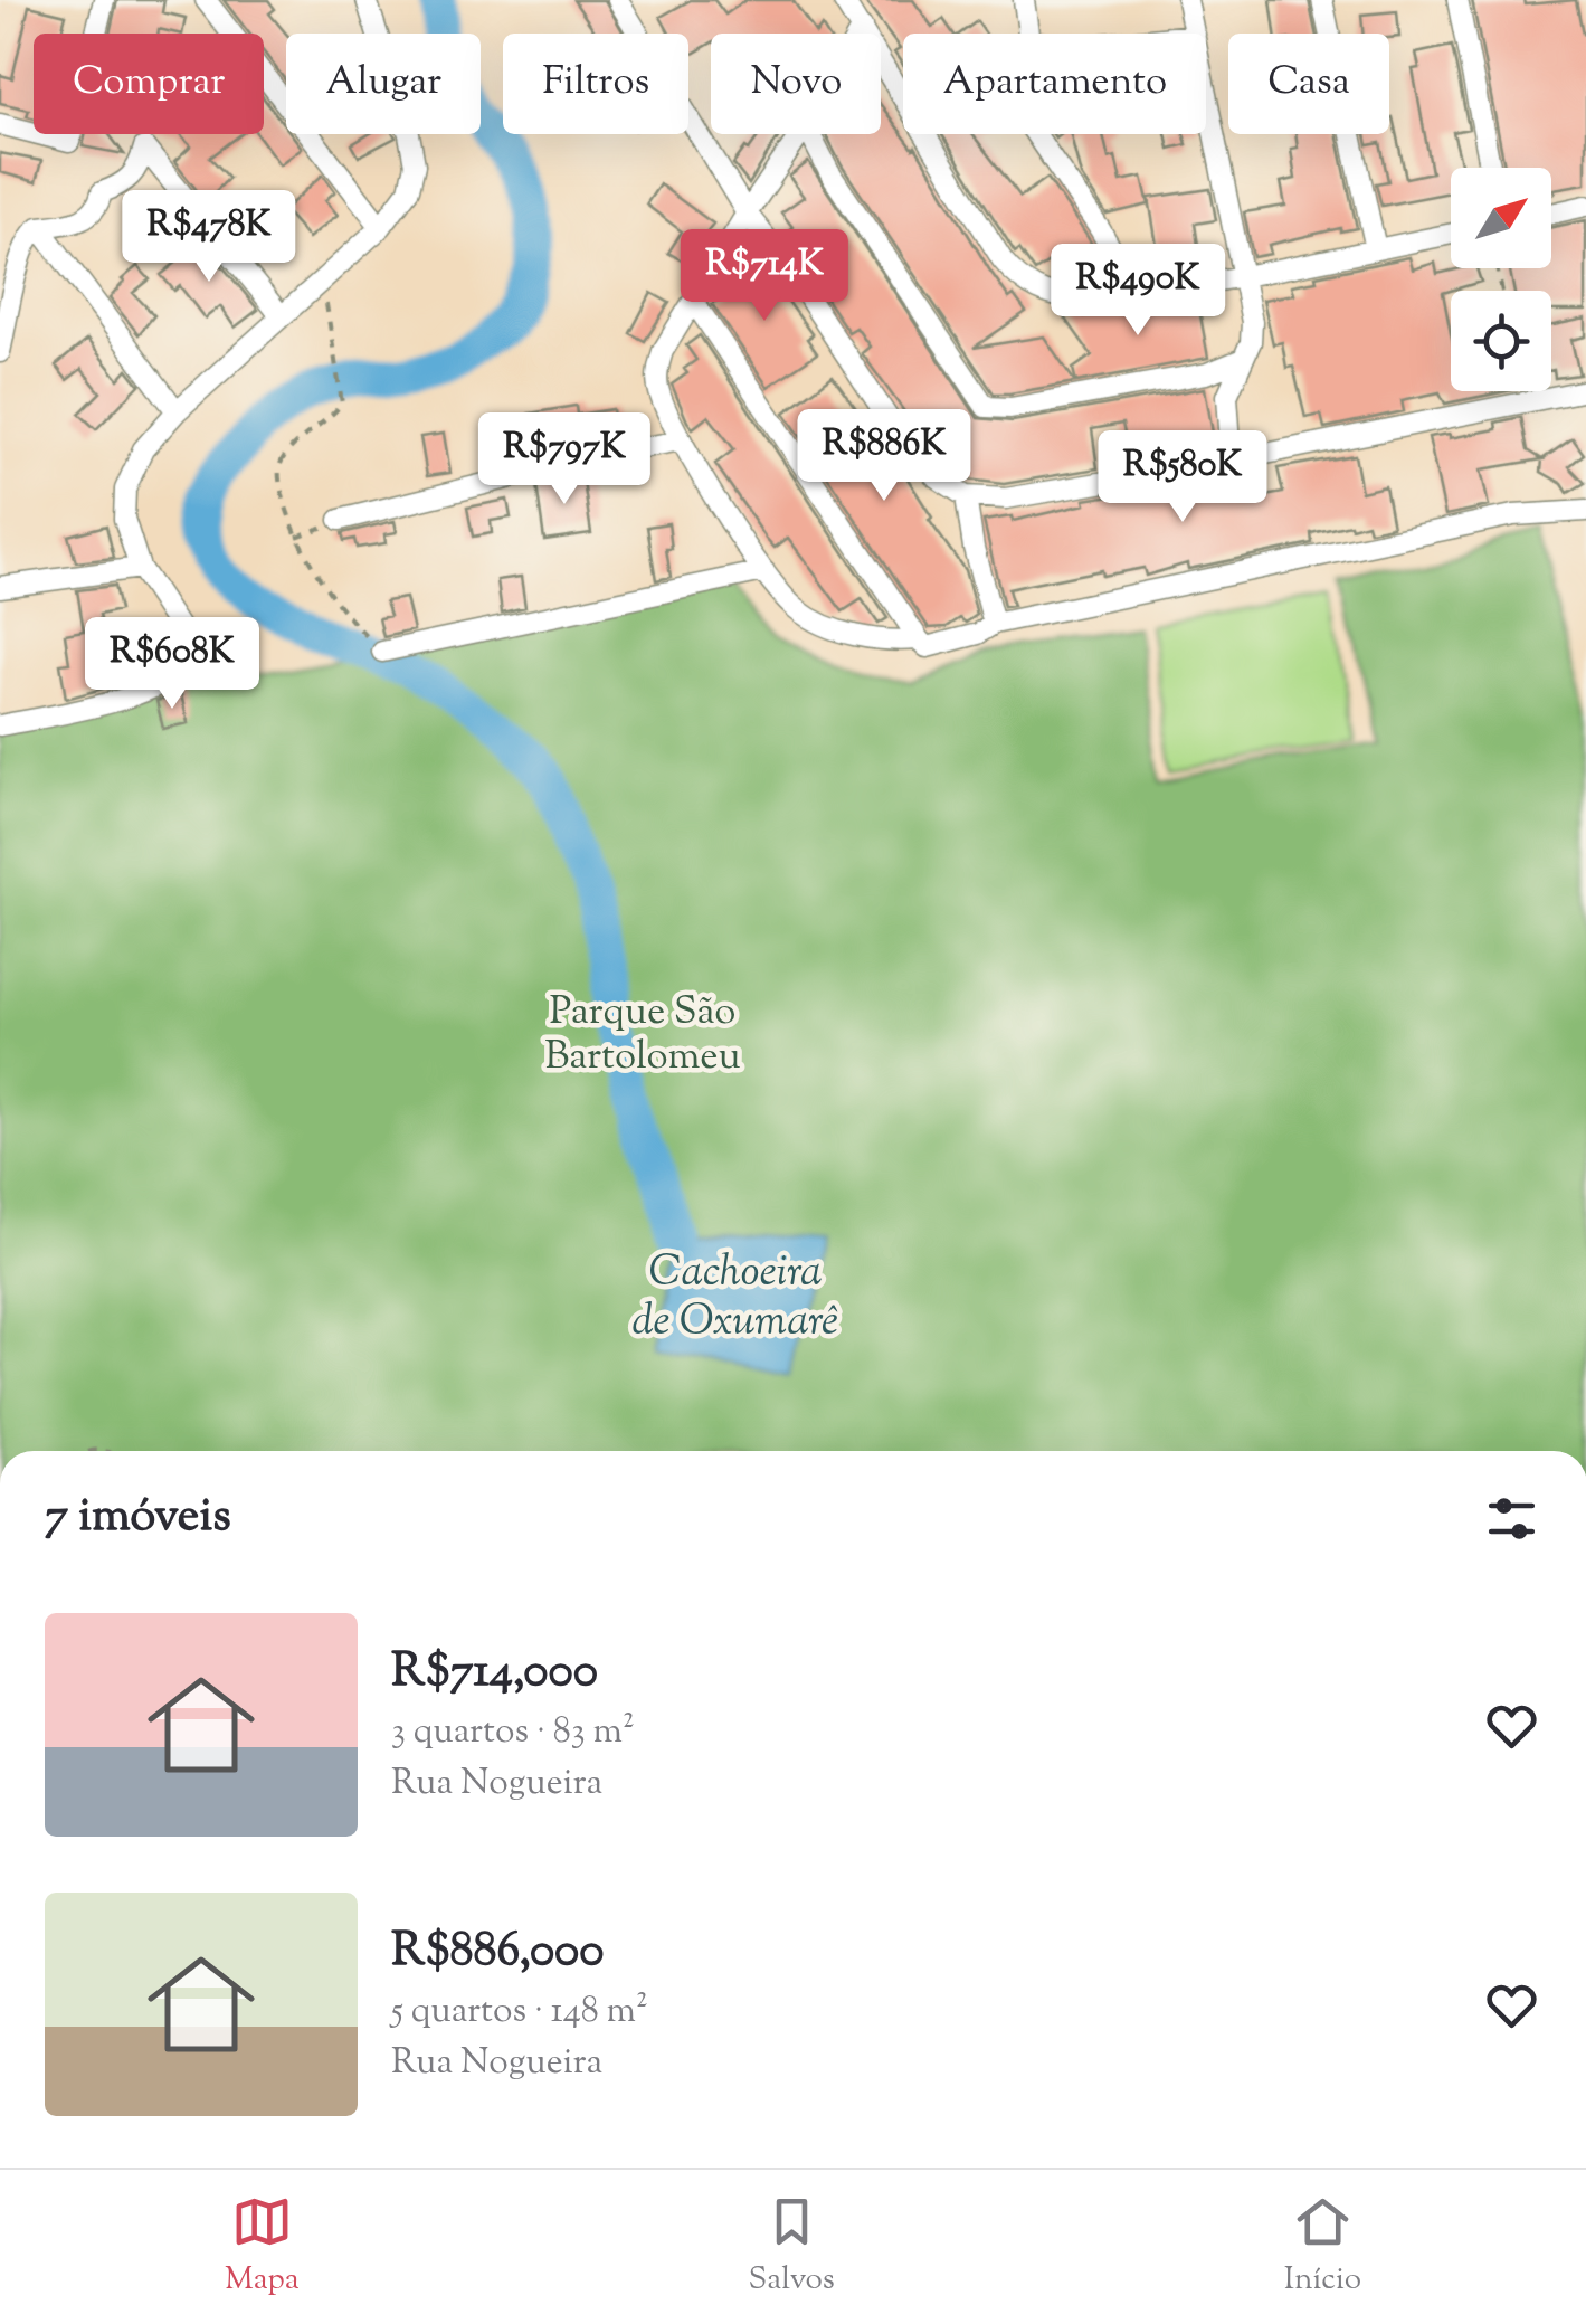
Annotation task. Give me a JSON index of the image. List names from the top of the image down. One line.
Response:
{"water":["Cachoeira de Oxumarê"],"parks":["Parque São Bartolomeu"],"north":"top right","page":{"chip":["Comprar","Alugar","Filtros","Novo","Apartamento","Casa"],"price":["R$478K","R$714K","R$490K","R$886K","R$797K","R$580K","R$608K"],"heading":"7 imóveis","list":[{"name":"R$714,000","note":"3 quartos · 83 m² · Rua Nogueira"},{"name":"R$886,000","note":"5 quartos · 148 m² · Rua Nogueira"}],"tabs":["Mapa","Salvos","Início"]}}
